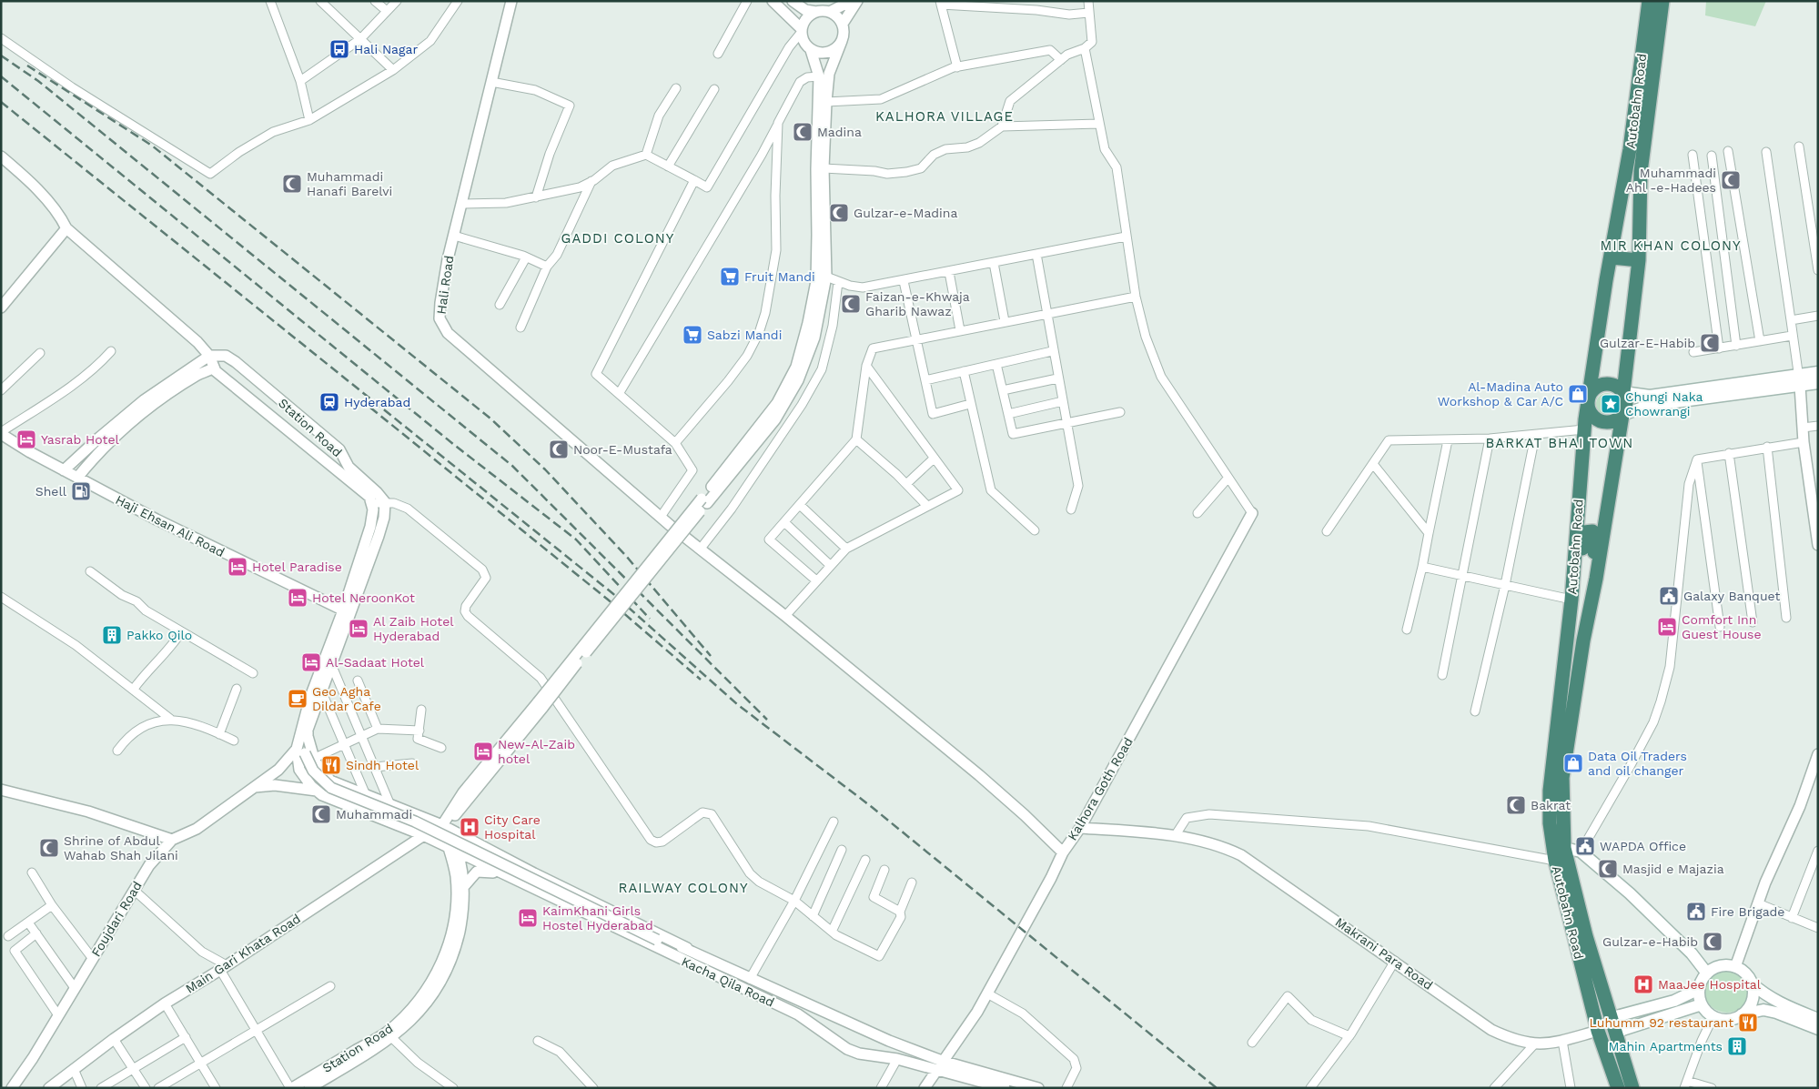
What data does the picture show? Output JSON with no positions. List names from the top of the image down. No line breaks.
{"streets":{"highway":["Autobahn Road"],"street":["Hali Road","Station Road","Haji Ehsan Ali Road","Kalhora Goth Road","Foujdari Road","Main Gari Khata Road","Makrani Para Road","Kacha Qila Road"]},"crossings":[["Autobahn Road","Makrani Para Road"],["Hali Road","Kalhora Goth Road"],["Station Road","Main Gari Khata Road"],["Station Road","Kacha Qila Road"],["Kalhora Goth Road","Makrani Para Road"],["Kalhora Goth Road","Kacha Qila Road"],["Main Gari Khata Road","Kacha Qila Road"]],"districts":["KALHORA VILLAGE","GADDI COLONY","MIR KHAN COLONY","BARKAT BHAI TOWN","RAILWAY COLONY"],"places":{"bus stop":["Hali Nagar"],"mosque":["Madina","Muhammadi Ahl -e-Hadees","Muhammadi Hanafi Barelvi","Gulzar-e-Madina","Faizan-e-Khwaja Gharib Nawaz","Gulzar-E-Habib","Noor-E-Mustafa","Bakrat","Muhammadi","Shrine of Abdul Wahab Shah Jilani","Masjid e Majazia","Gulzar-e-Habib"],"supermarket":["Fruit Mandi","Sabzi Mandi"],"shop":["Al-Madina Auto Workshop & Car A/C","Data Oil Traders and oil changer"],"station":["Hyderabad"],"place":["Chungi Naka Chowrangi"],"hotel":["Yasrab Hotel","Hotel Paradise","Hotel NeroonKot","Comfort Inn Guest House","Al Zaib Hotel Hyderabad","Al-Sadaat Hotel","New-Al-Zaib hotel","KaimKhani Girls Hostel Hyderabad"],"fuel station":["Shell"],"public building":["Galaxy Banquet","WAPDA Office","Fire Brigade"],"building":["Pakko Qilo","Mahin Apartments"],"cafe":["Geo Agha Dildar Cafe"],"restaurant":["Sindh Hotel","Luhumm 92 restaurant"],"hospital":["City Care Hospital","MaaJee Hospital"]}}
